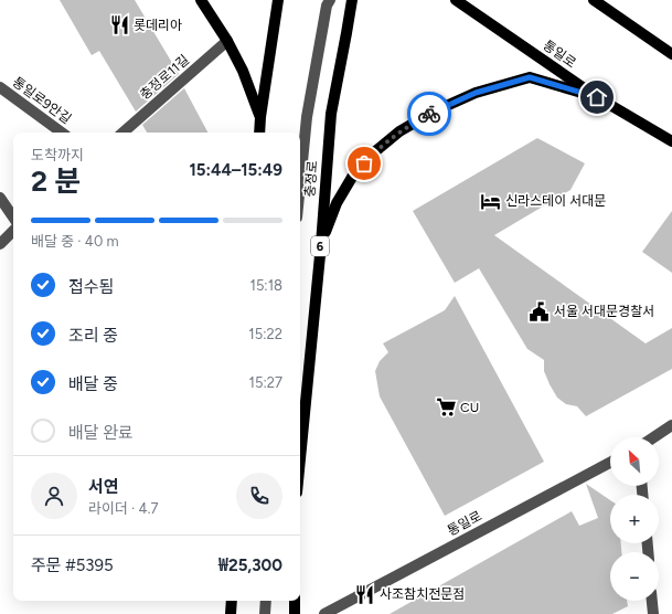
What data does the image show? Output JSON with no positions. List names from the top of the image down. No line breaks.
{"streets":{"main road":["통일로","충정로","6"],"street":["충정로11길","통일로9안길"]},"places":{"restaurant":["롯데리아","사조참치전문점"],"hotel":["신라스테이 서대문"],"public building":["서울 서대문경찰서"],"supermarket":["CU"]},"north":"top left","page":{"heading":["2 분","도착까지","15:44–15:49"],"panel":["서연","라이더 · 4.7","주문 #5395","₩25,300"],"bar":"배달 중 · 40 m","list":[["접수됨","15:18"],["조리 중","15:22"],["배달 중","15:27"],"배달 완료"],"map_buttons":["+","−"]}}
